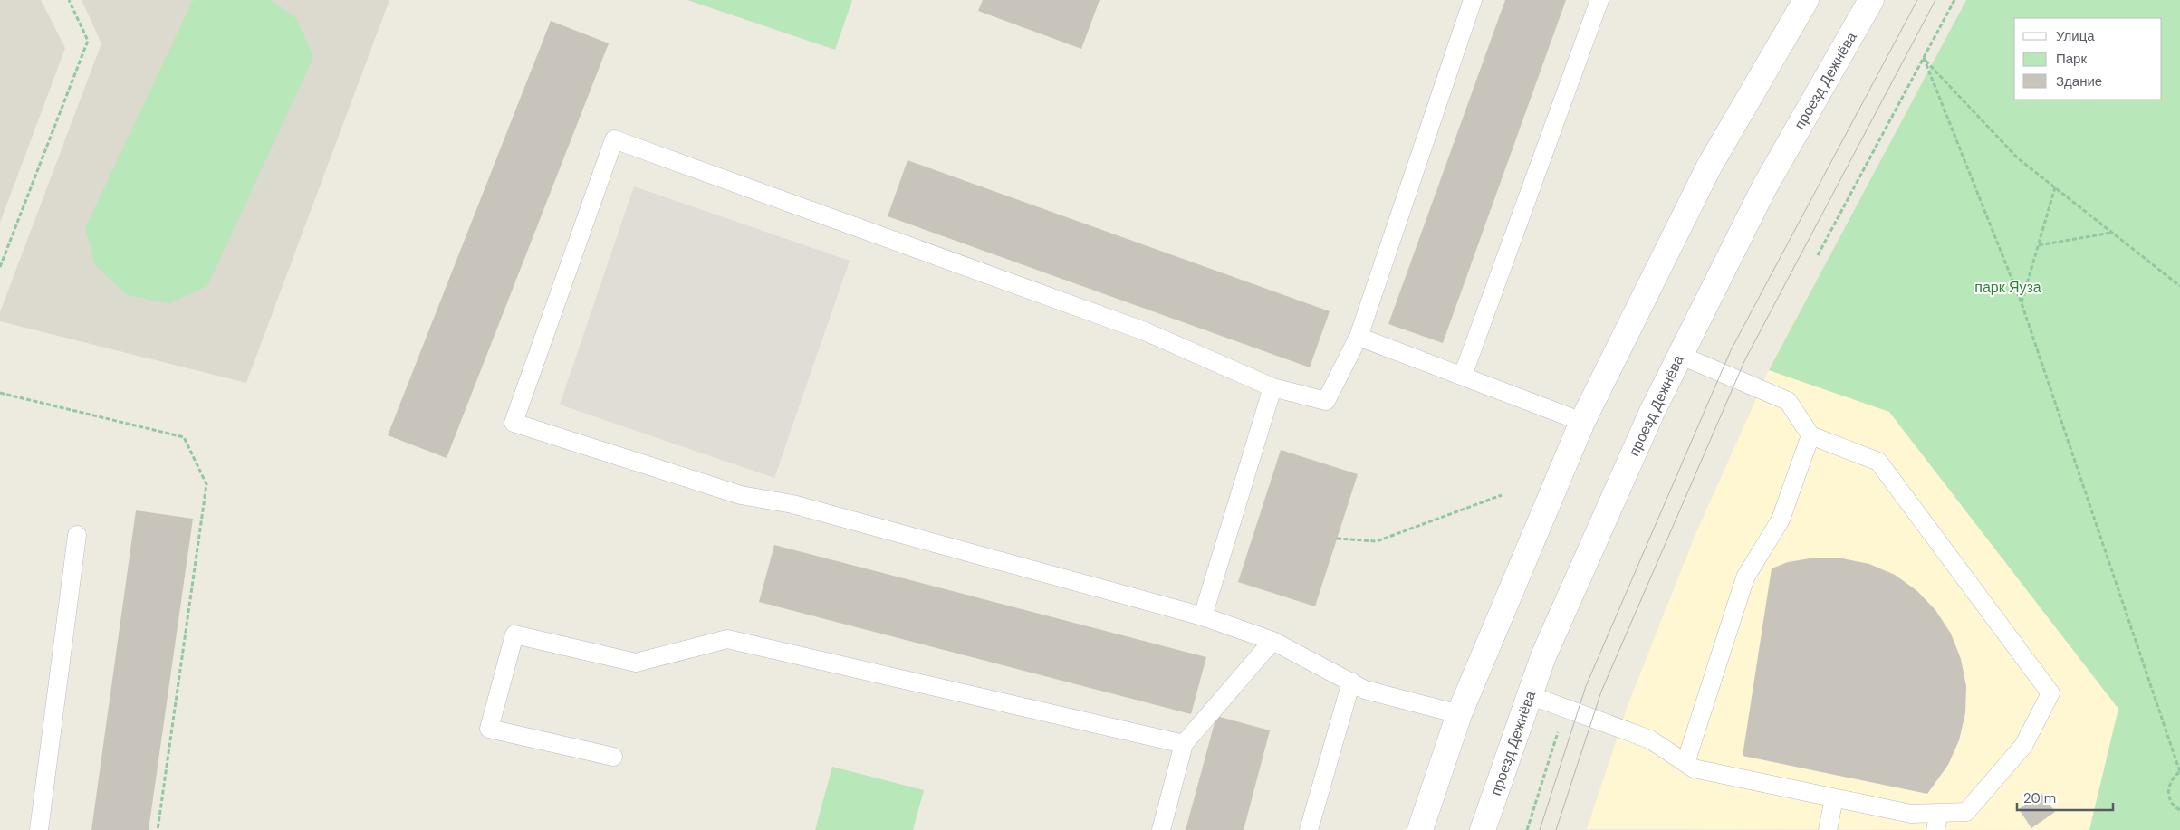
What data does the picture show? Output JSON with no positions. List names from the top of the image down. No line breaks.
{"streets":{"main road":["проезд Дежнёва"]},"parks":["парк Яуза"],"legend":["Улица","Парк","Здание"],"scale_bar":"20 m"}
